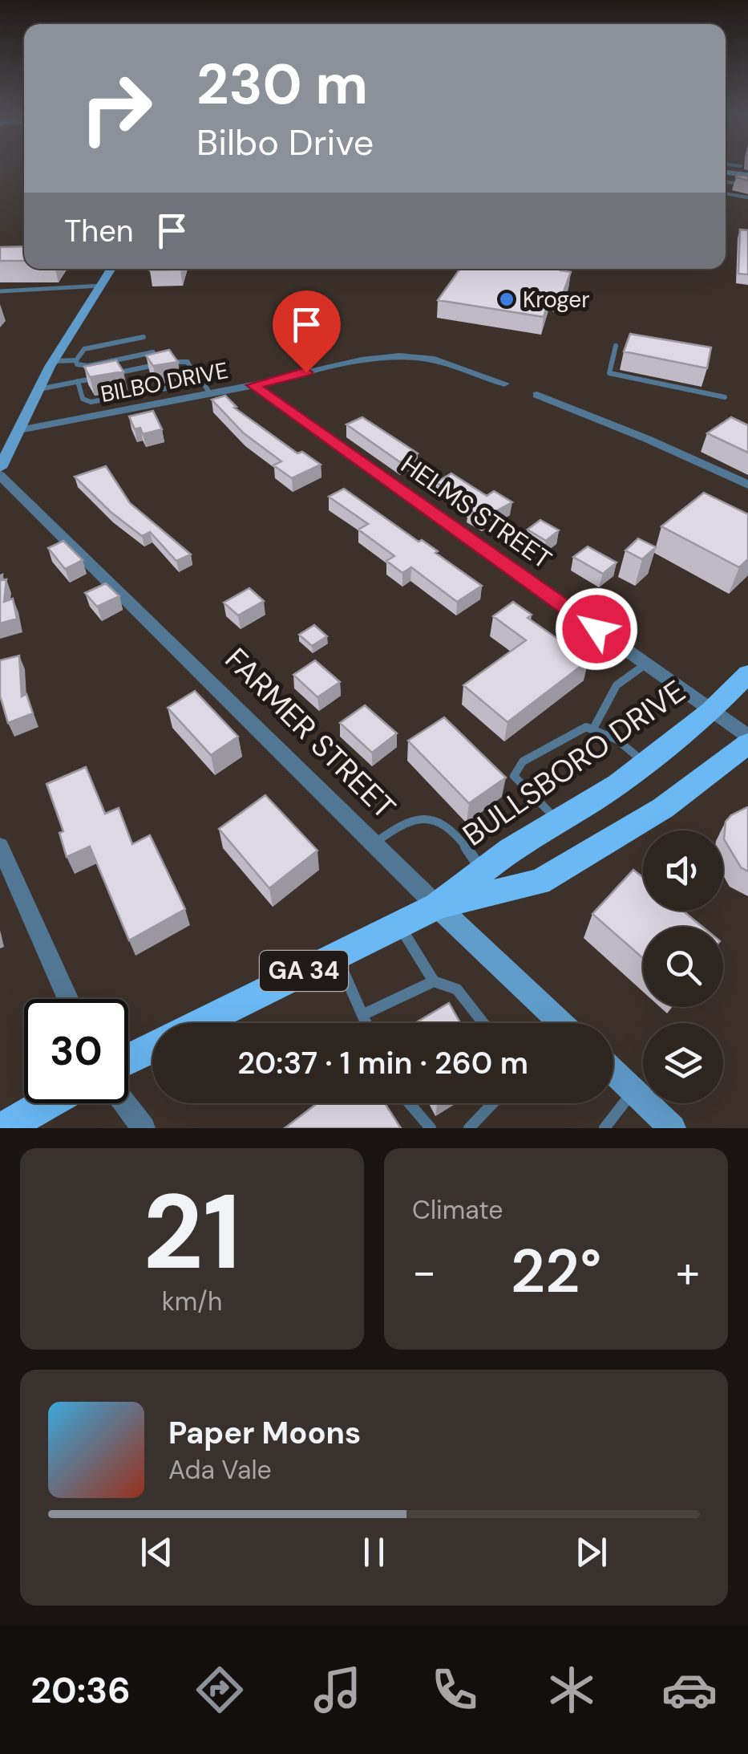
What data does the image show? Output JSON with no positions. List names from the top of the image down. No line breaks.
{"streets":{"main road":["BULLSBORO DRIVE","GA 34"],"street":["BILBO DRIVE","HELMS STREET","FARMER STREET"]},"crossings":[["BILBO DRIVE","HELMS STREET"],["HELMS STREET","BULLSBORO DRIVE"],["FARMER STREET","BULLSBORO DRIVE"]],"places":["Kroger"],"page":{"turn":["230 m","Bilbo Drive"],"then":"Then","limit":"30","trip":"20:37 · 1 min · 260 m","tile":[["21","km/h"],"Climate"],"heat":["−","22°","+"],"song":["Paper Moons","Ada Vale"],"tabs":"20:36"}}
